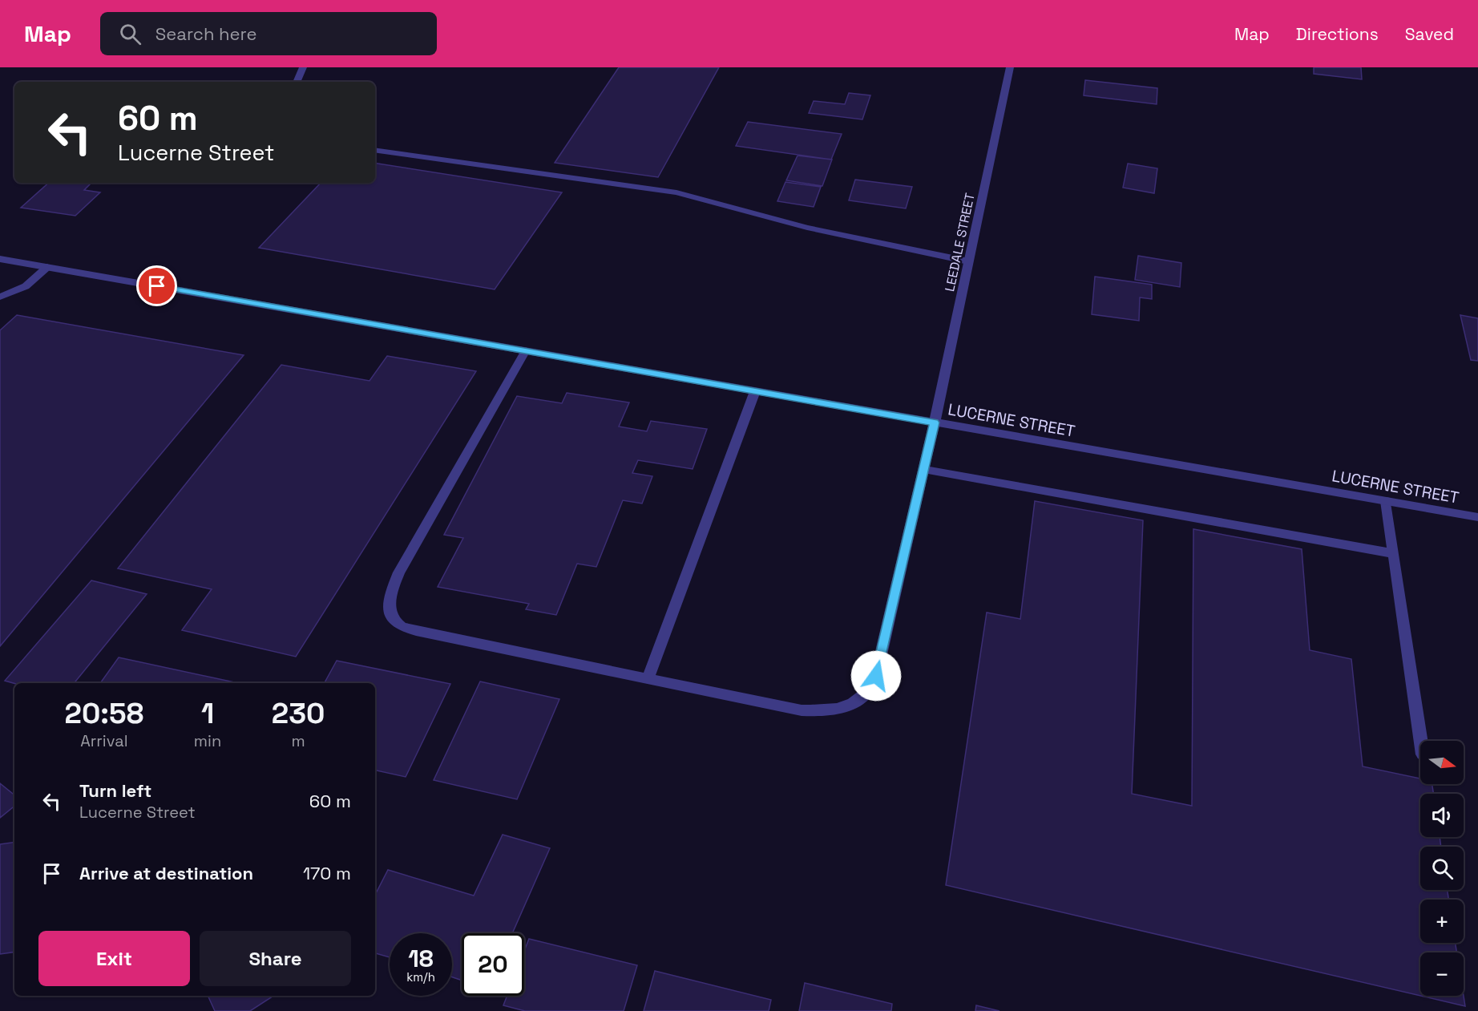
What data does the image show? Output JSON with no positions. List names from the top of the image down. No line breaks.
{"streets":{"street":["LEEDALE STREET","LUCERNE STREET"]},"crossings":[["LEEDALE STREET","LUCERNE STREET"]],"north":"right","page":{"header":"Map","search":"Search here","nav":["Map","Directions","Saved"],"turn":["60 m","Lucerne Street"],"eta":["20:58","Arrival","1","min","230","m"],"map_buttons":["+","−"],"list":[{"name":"Turn left","note":"Lucerne Street","value":"60 m"},{"name":"Arrive at destination","value":"170 m"}],"buttons":["Exit","Share"],"speed":"18 km/h","limit":"20"}}
